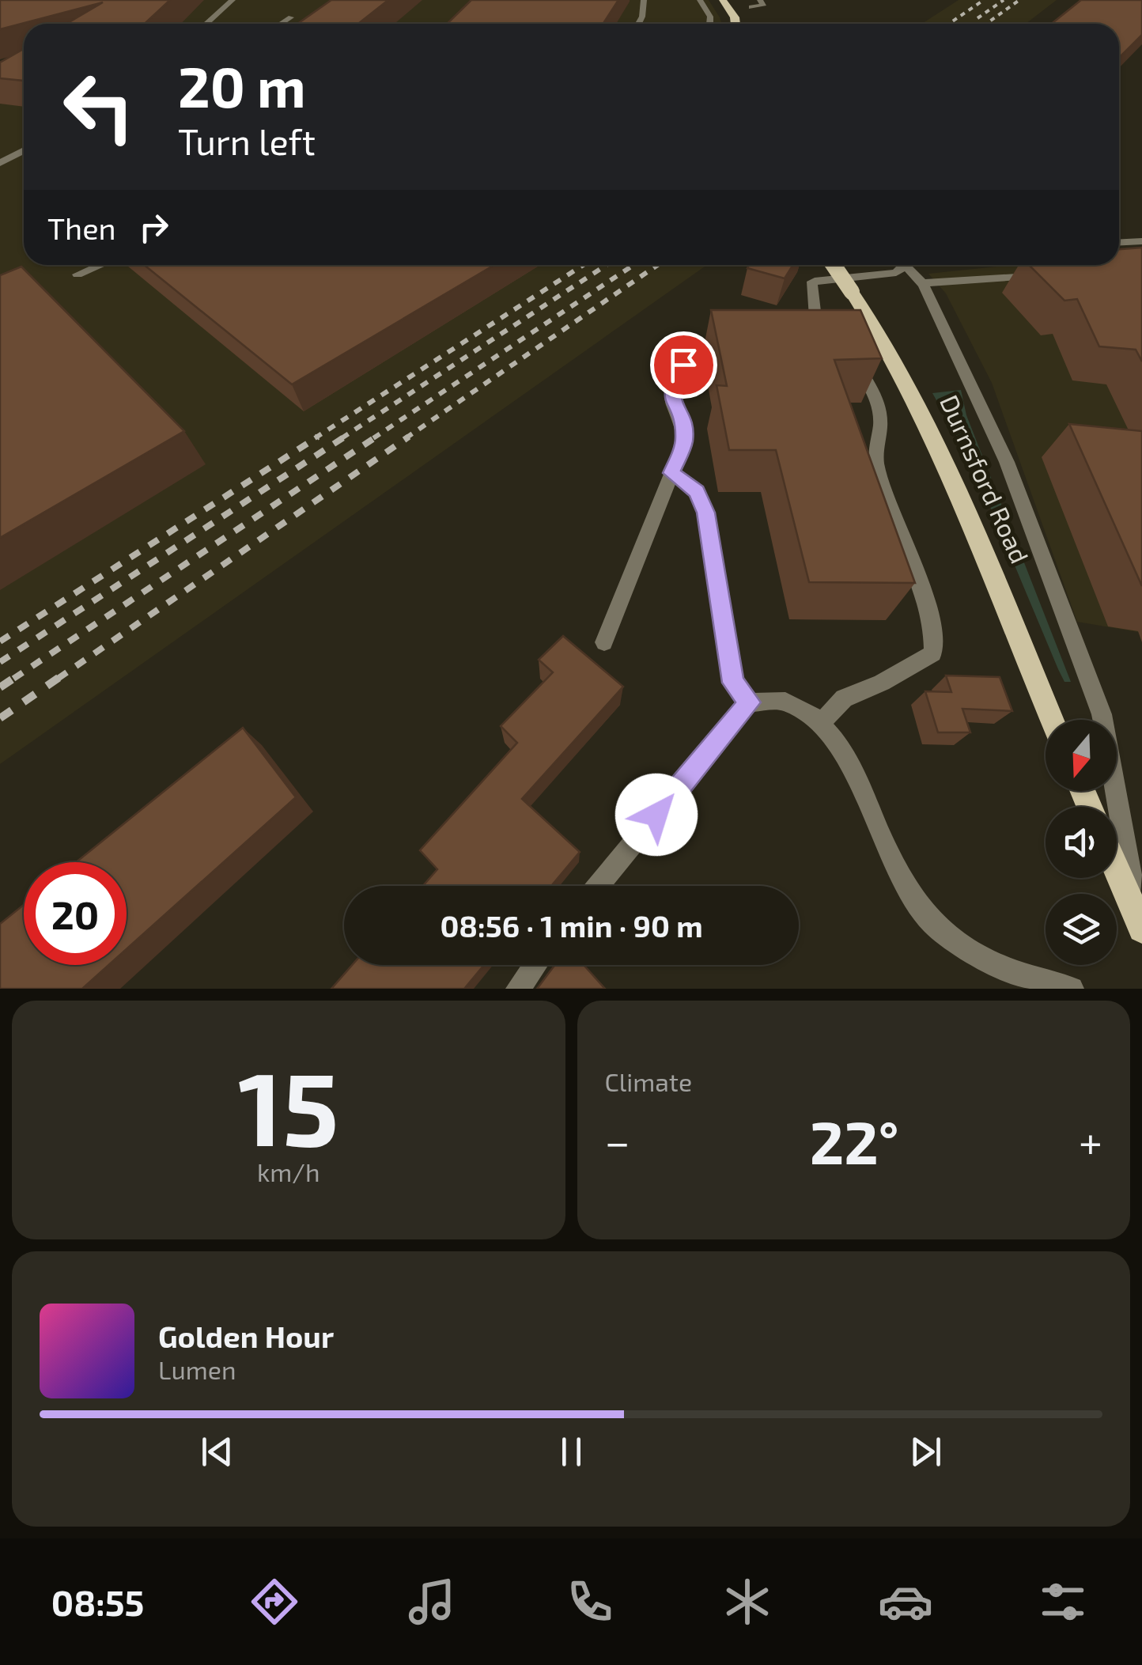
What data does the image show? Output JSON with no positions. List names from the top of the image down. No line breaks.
{"streets":{"main road":["Durnsford Road"]},"north":"bottom","page":{"turn":["20 m","Turn left"],"then":"Then","limit":"20","trip":"08:56 · 1 min · 90 m","tile":[["15","km/h"],"Climate"],"heat":["−","22°","+"],"song":["Golden Hour","Lumen"],"tabs":"08:55"}}
